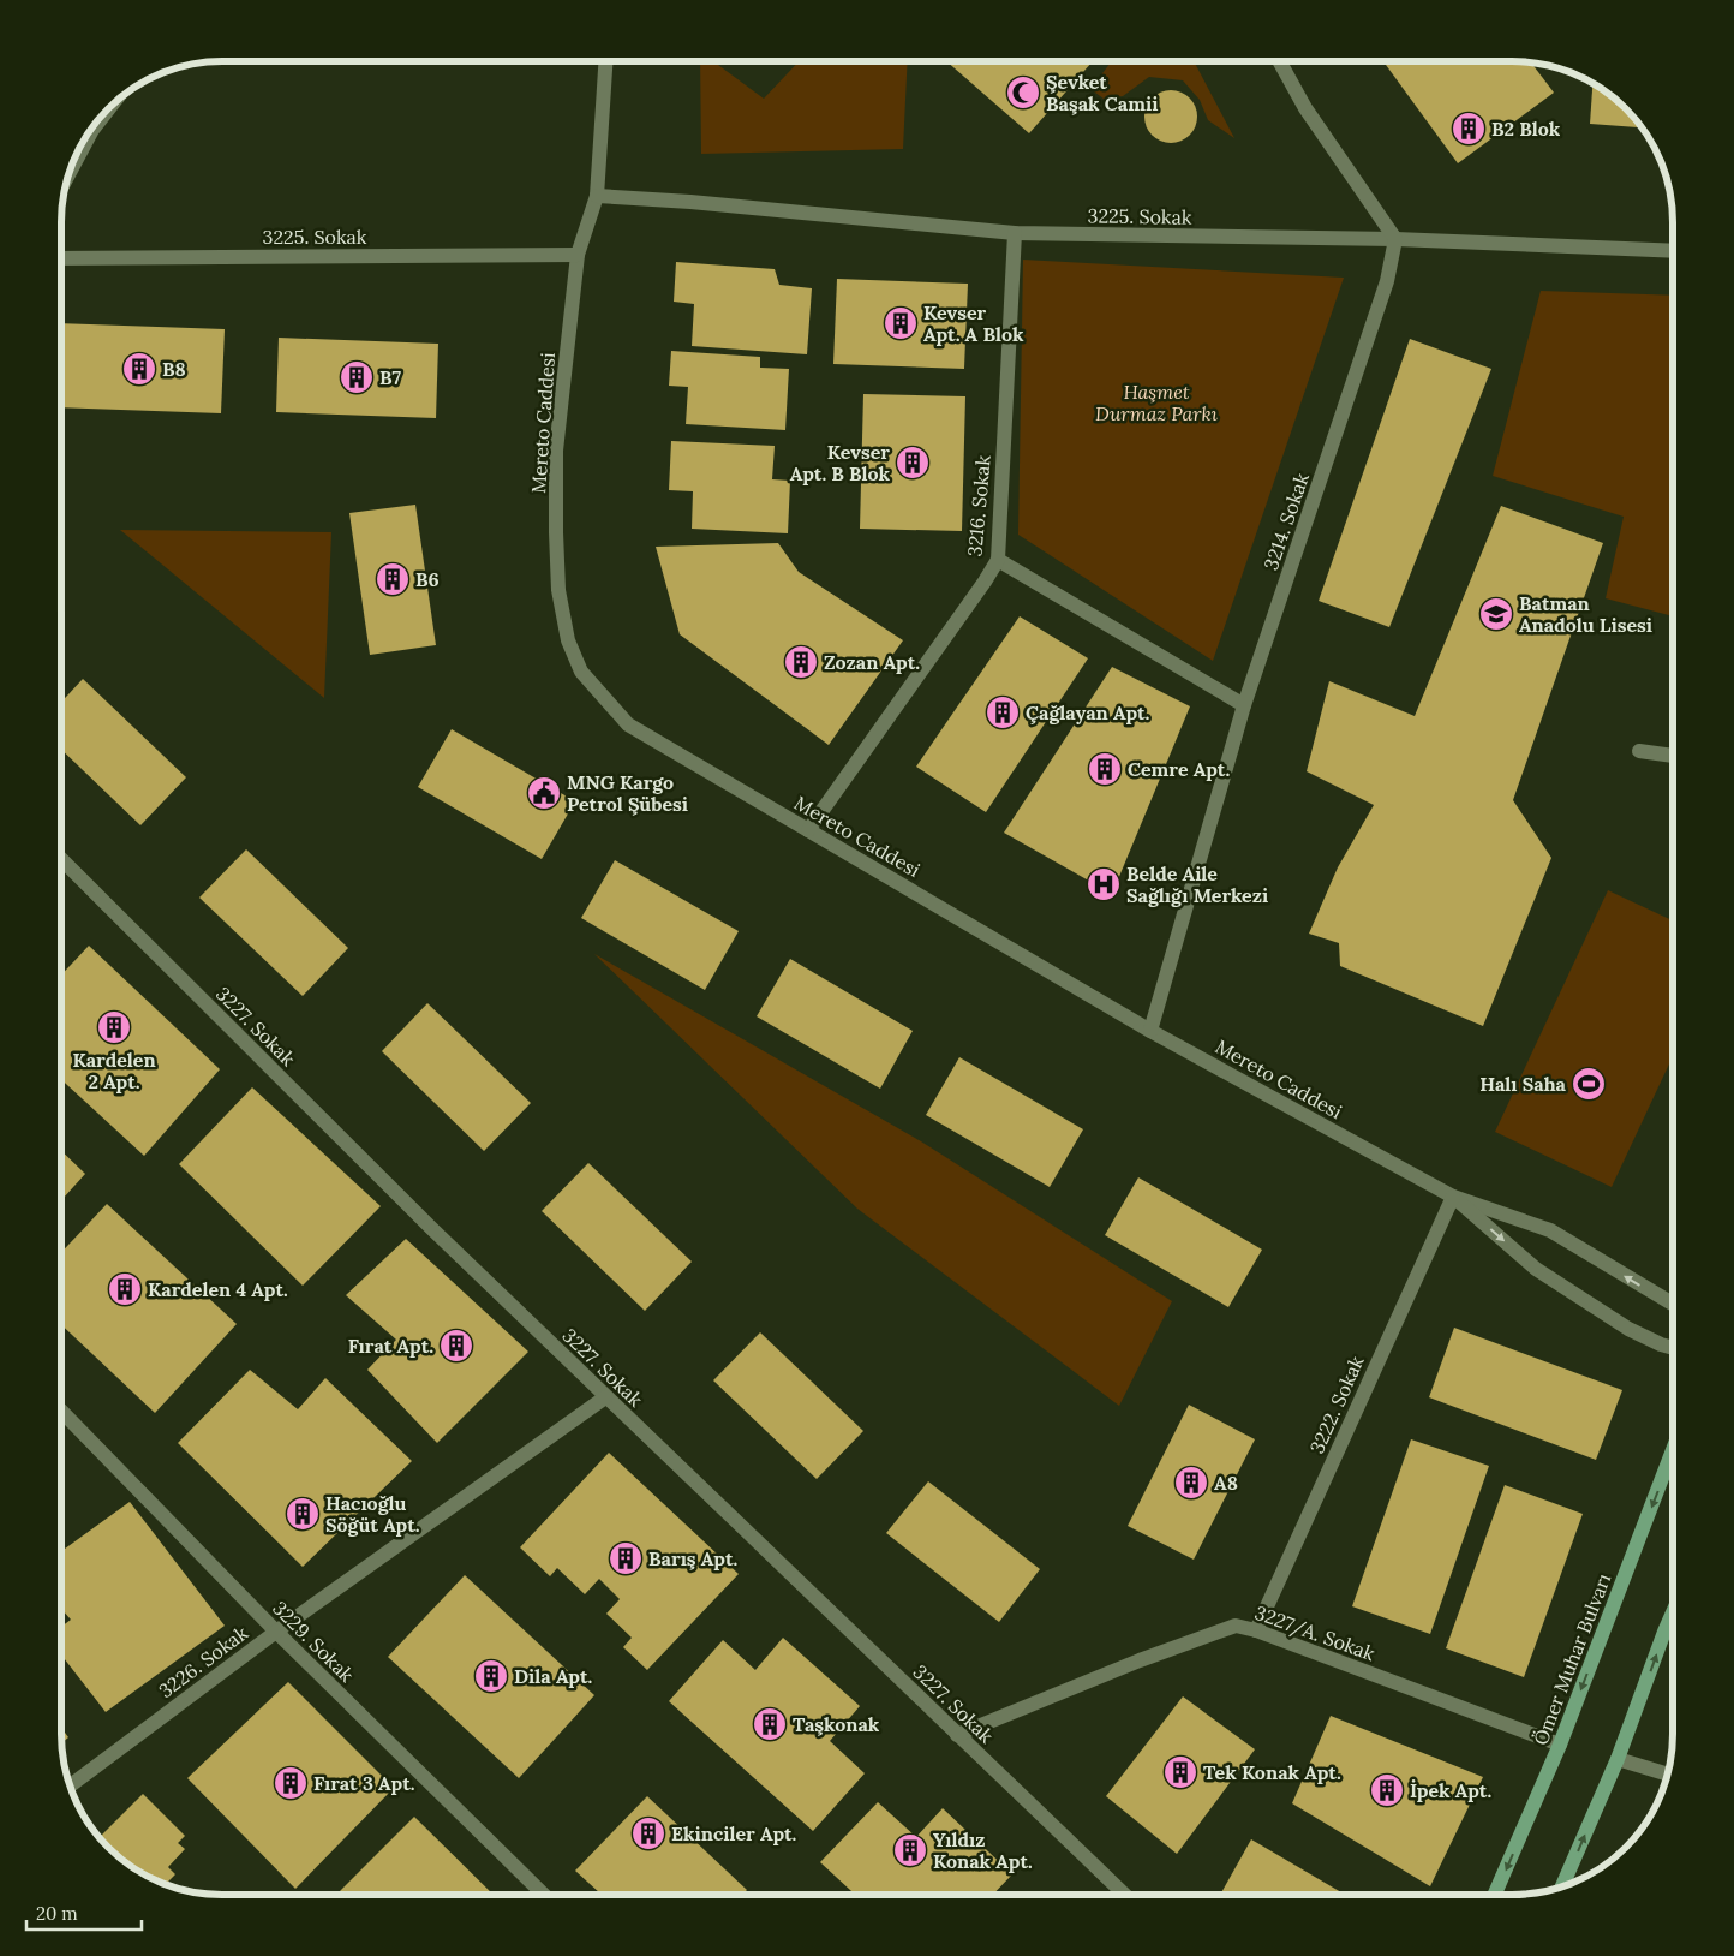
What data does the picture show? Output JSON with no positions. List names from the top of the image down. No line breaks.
{"streets":{"main road":["Ömer Muhar Bulvarı"],"street":["3225. Sokak","Mereto Caddesi","3216. Sokak","3214. Sokak","3227. Sokak","3222. Sokak","3227/A. Sokak","3229. Sokak","3226. Sokak"]},"crossings":[["3225. Sokak","Mereto Caddesi"],["3225. Sokak","3216. Sokak"],["3225. Sokak","3214. Sokak"],["Mereto Caddesi","3216. Sokak"],["Mereto Caddesi","3214. Sokak"],["Mereto Caddesi","3222. Sokak"],["3227. Sokak","3227/A. Sokak"],["3227. Sokak","3226. Sokak"],["3222. Sokak","3227/A. Sokak"],["3227/A. Sokak","Ömer Muhar Bulvarı"],["3229. Sokak","3226. Sokak"]],"parks":["Haşmet Durmaz Parkı"],"places":{"mosque":["Şevket Başak Camii"],"building":["B2 Blok","Kevser Apt. A Blok","B8","B7","Kevser Apt. B Blok","B6","Zozan Apt.","Çağlayan Apt.","Cemre Apt.","Kardelen 2 Apt.","Kardelen 4 Apt.","Fırat Apt.","A8","Hacıoğlu Söğüt Apt.","Barış Apt.","Dila Apt.","Taşkonak","Tek Konak Apt.","Fırat 3 Apt.","İpek Apt.","Ekinciler Apt.","Yıldız Konak Apt."],"school or university":["Batman Anadolu Lisesi"],"public building":["MNG Kargo Petrol Şübesi"],"hospital":["Belde Aile Sağlığı Merkezi"],"sports":["Halı Saha"]},"scale_bar":"20 m"}
